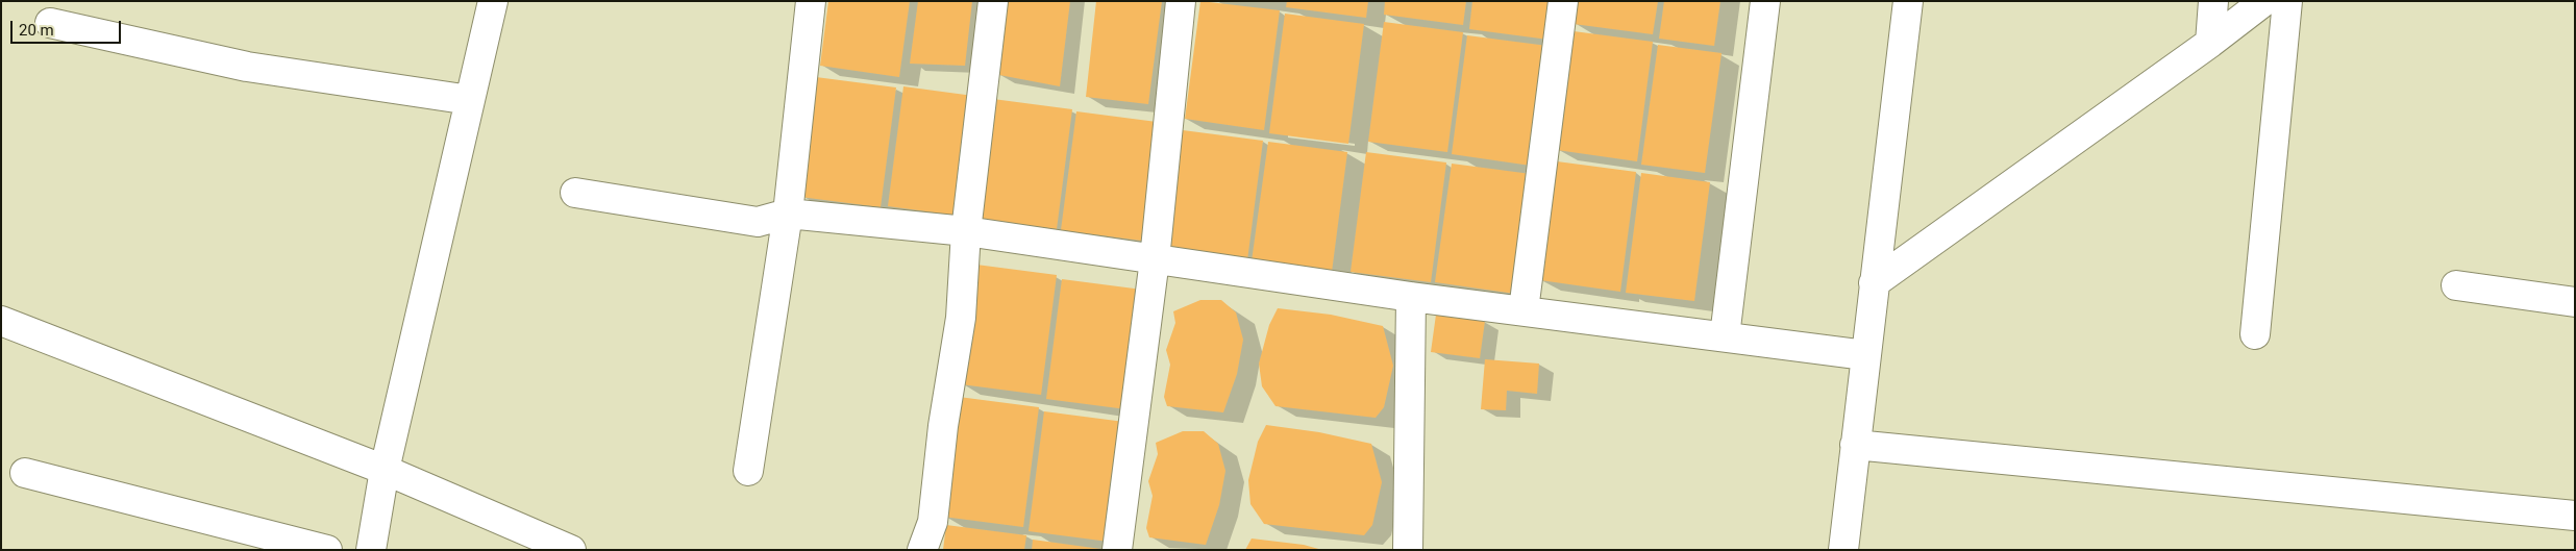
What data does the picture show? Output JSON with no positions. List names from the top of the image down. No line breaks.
{"scale_bar":"20 m"}
